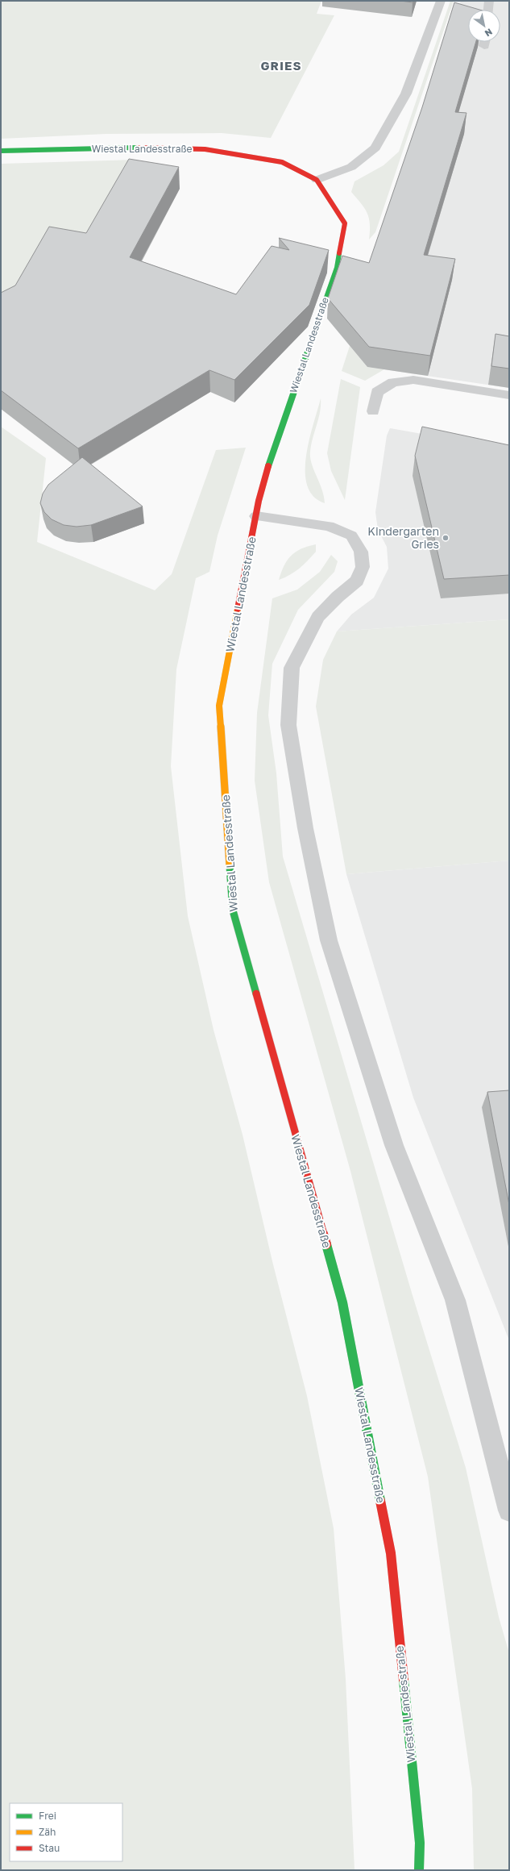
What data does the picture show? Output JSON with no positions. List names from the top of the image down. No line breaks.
{"streets":{"main road":["Wiestal Landesstraße"]},"districts":["GRIES"],"places":["Kindergarten Gries"],"legend":["Frei","Zäh","Stau"],"north":"bottom right"}
